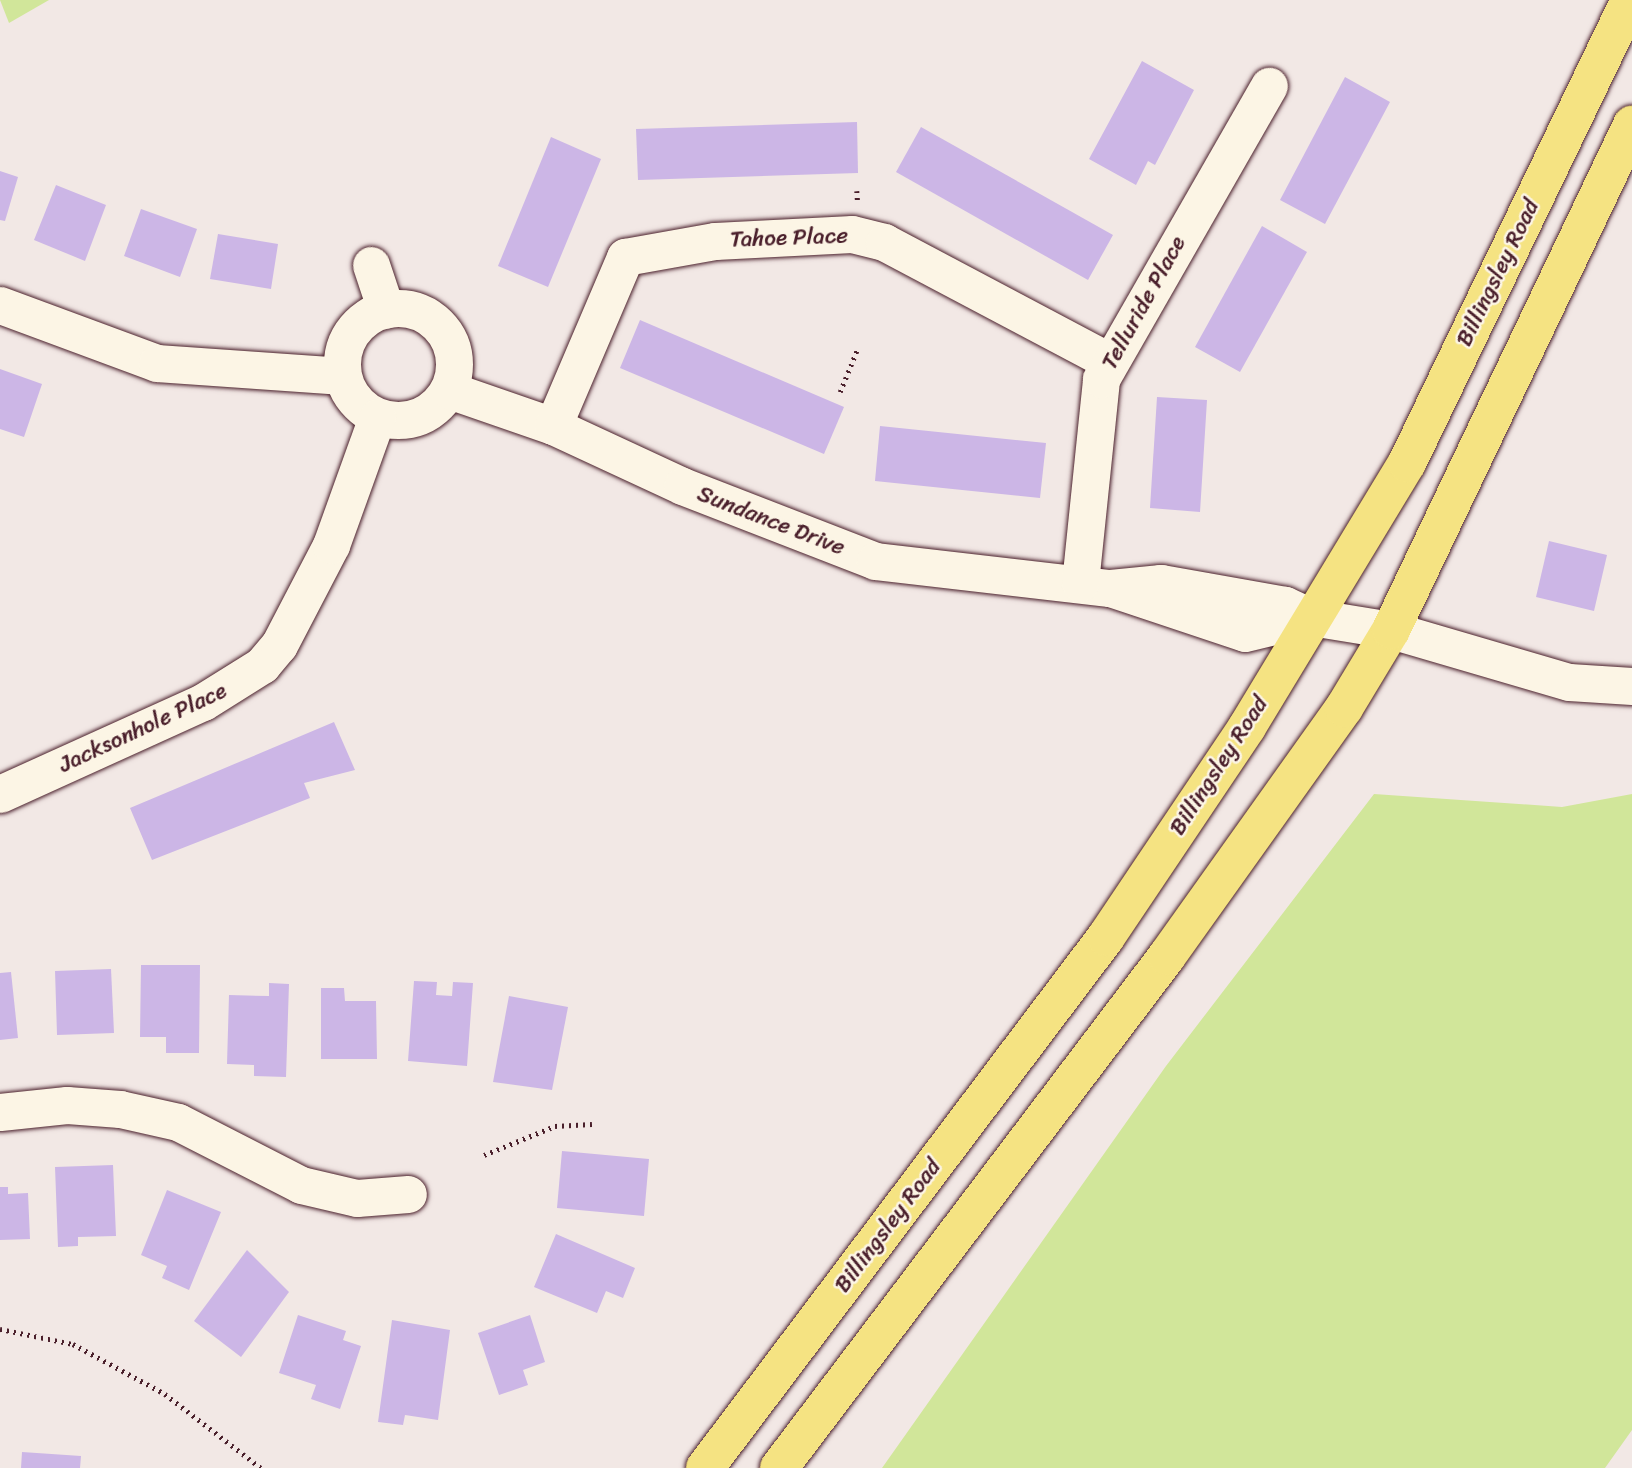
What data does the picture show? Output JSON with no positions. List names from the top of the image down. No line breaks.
{"streets":{"main road":["Billingsley Road"],"street":["Tahoe Place","Telluride Place","Sundance Drive","Jacksonhole Place"]},"crossings":[["Tahoe Place","Telluride Place"],["Tahoe Place","Sundance Drive"],["Billingsley Road","Sundance Drive"],["Telluride Place","Sundance Drive"],["Sundance Drive","Jacksonhole Place"]]}
